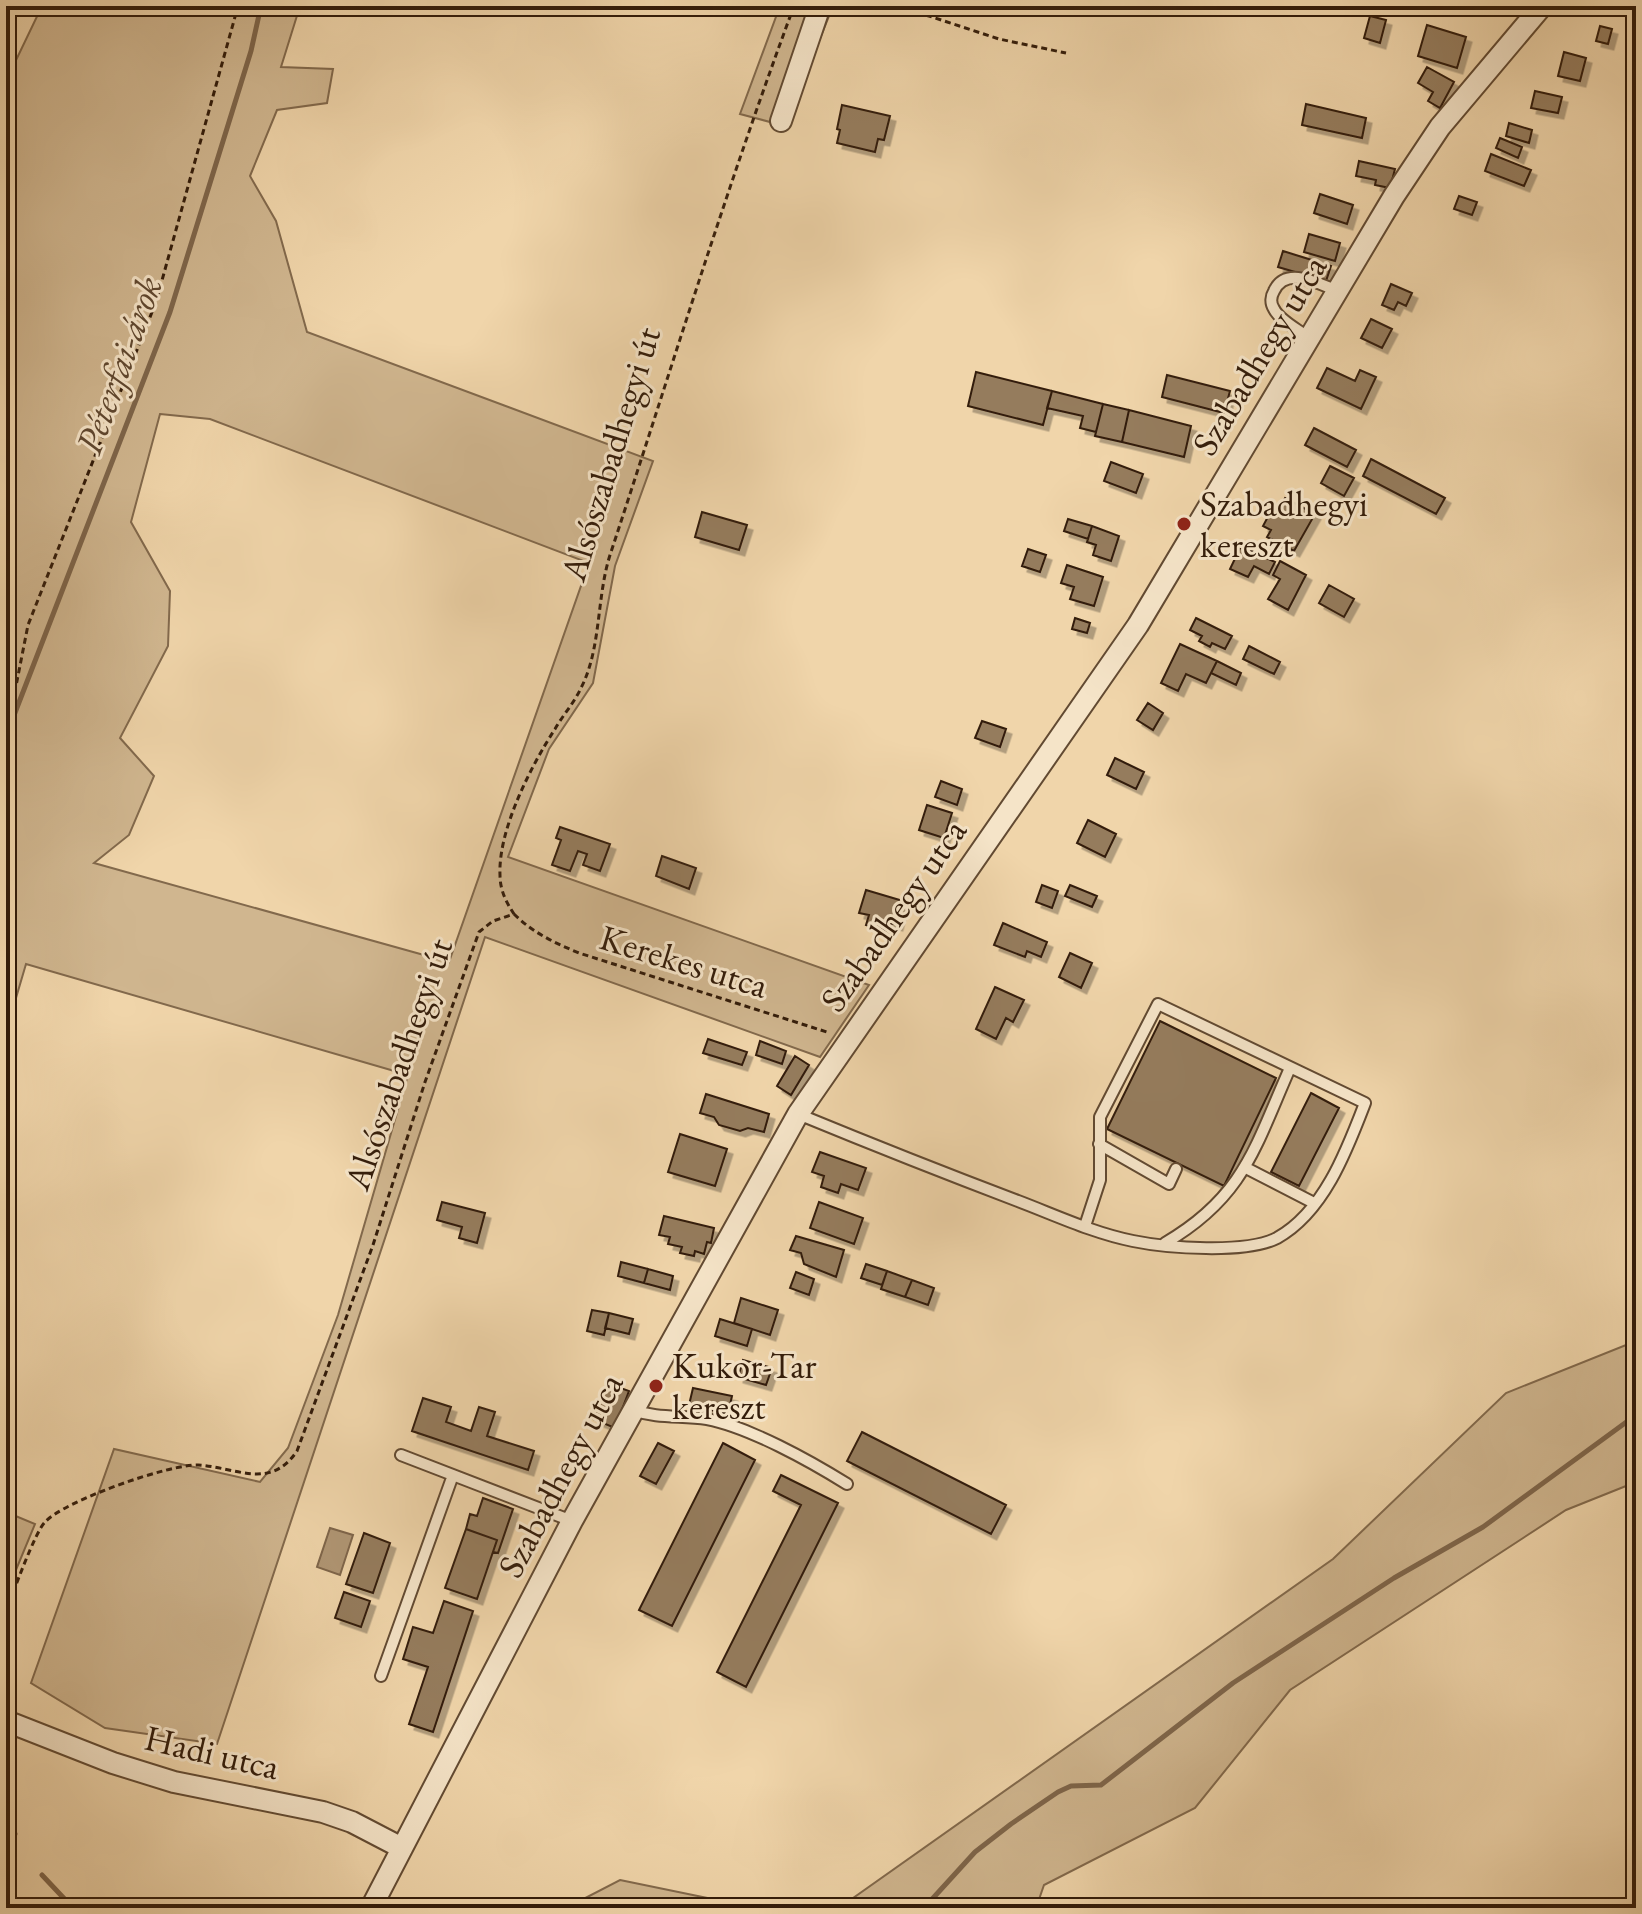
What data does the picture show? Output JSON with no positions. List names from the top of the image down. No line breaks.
{"streets":{"street":["Szabadhegy utca","Hadi utca"],"path":["Alsószabadhegyi út","Kerekes utca"]},"crossings":[["Szabadhegy utca","Kerekes utca"],["Szabadhegy utca","Hadi utca"],["Alsószabadhegyi út","Kerekes utca"]],"water":["Péterfai-árok"],"places":["Szabadhegyi kereszt","Kukor-Tar kereszt"]}
